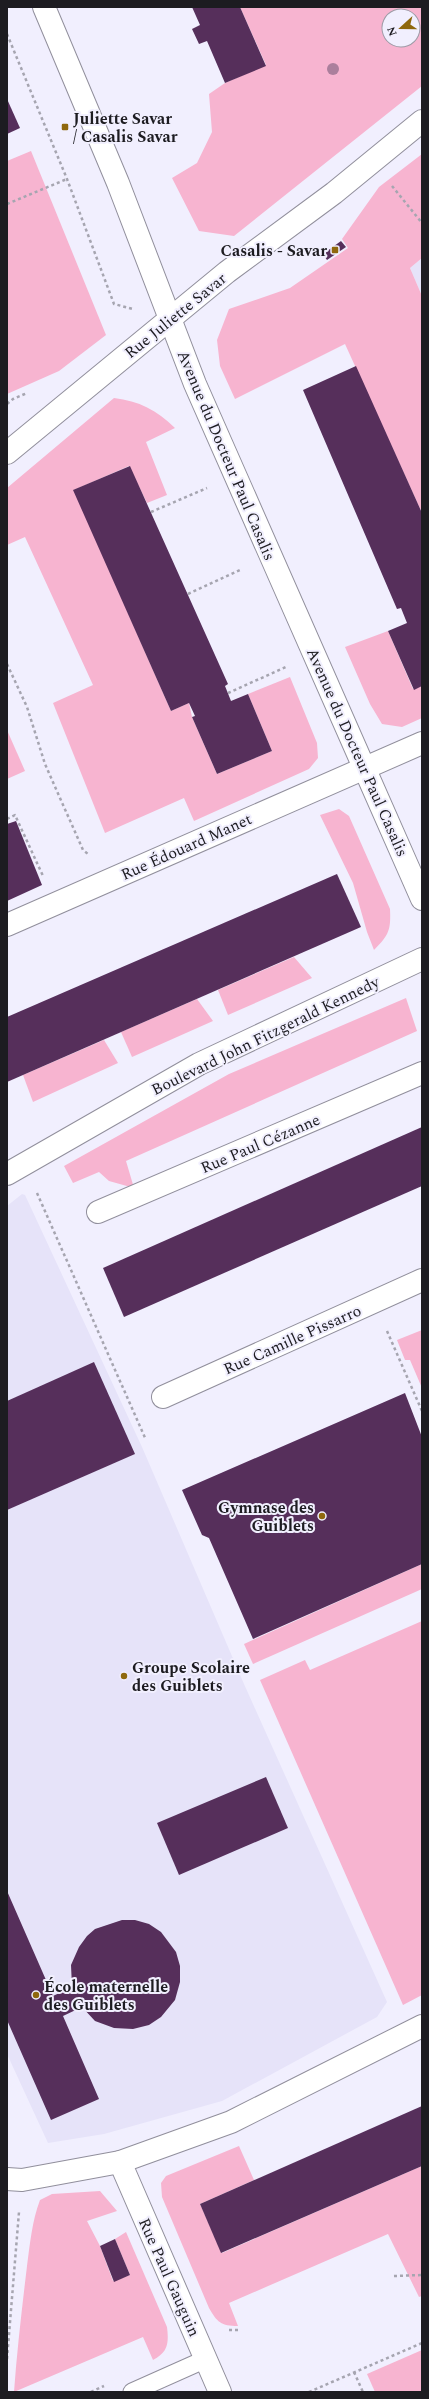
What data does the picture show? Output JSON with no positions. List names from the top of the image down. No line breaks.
{"streets":{"street":["Rue Juliette Savar","Avenue du Docteur Paul Casalis","Rue Édouard Manet","Boulevard John Fitzgerald Kennedy","Rue Paul Cézanne","Rue Camille Pissarro","Rue Paul Gauguin"]},"crossings":[["Rue Juliette Savar","Avenue du Docteur Paul Casalis"],["Avenue du Docteur Paul Casalis","Rue Édouard Manet"]],"places":{"transit":["Juliette Savar / Casalis Savar","Casalis - Savar"],"other":["Gymnase des Guiblets","Groupe Scolaire des Guiblets","École maternelle des Guiblets"]},"north":"left"}
